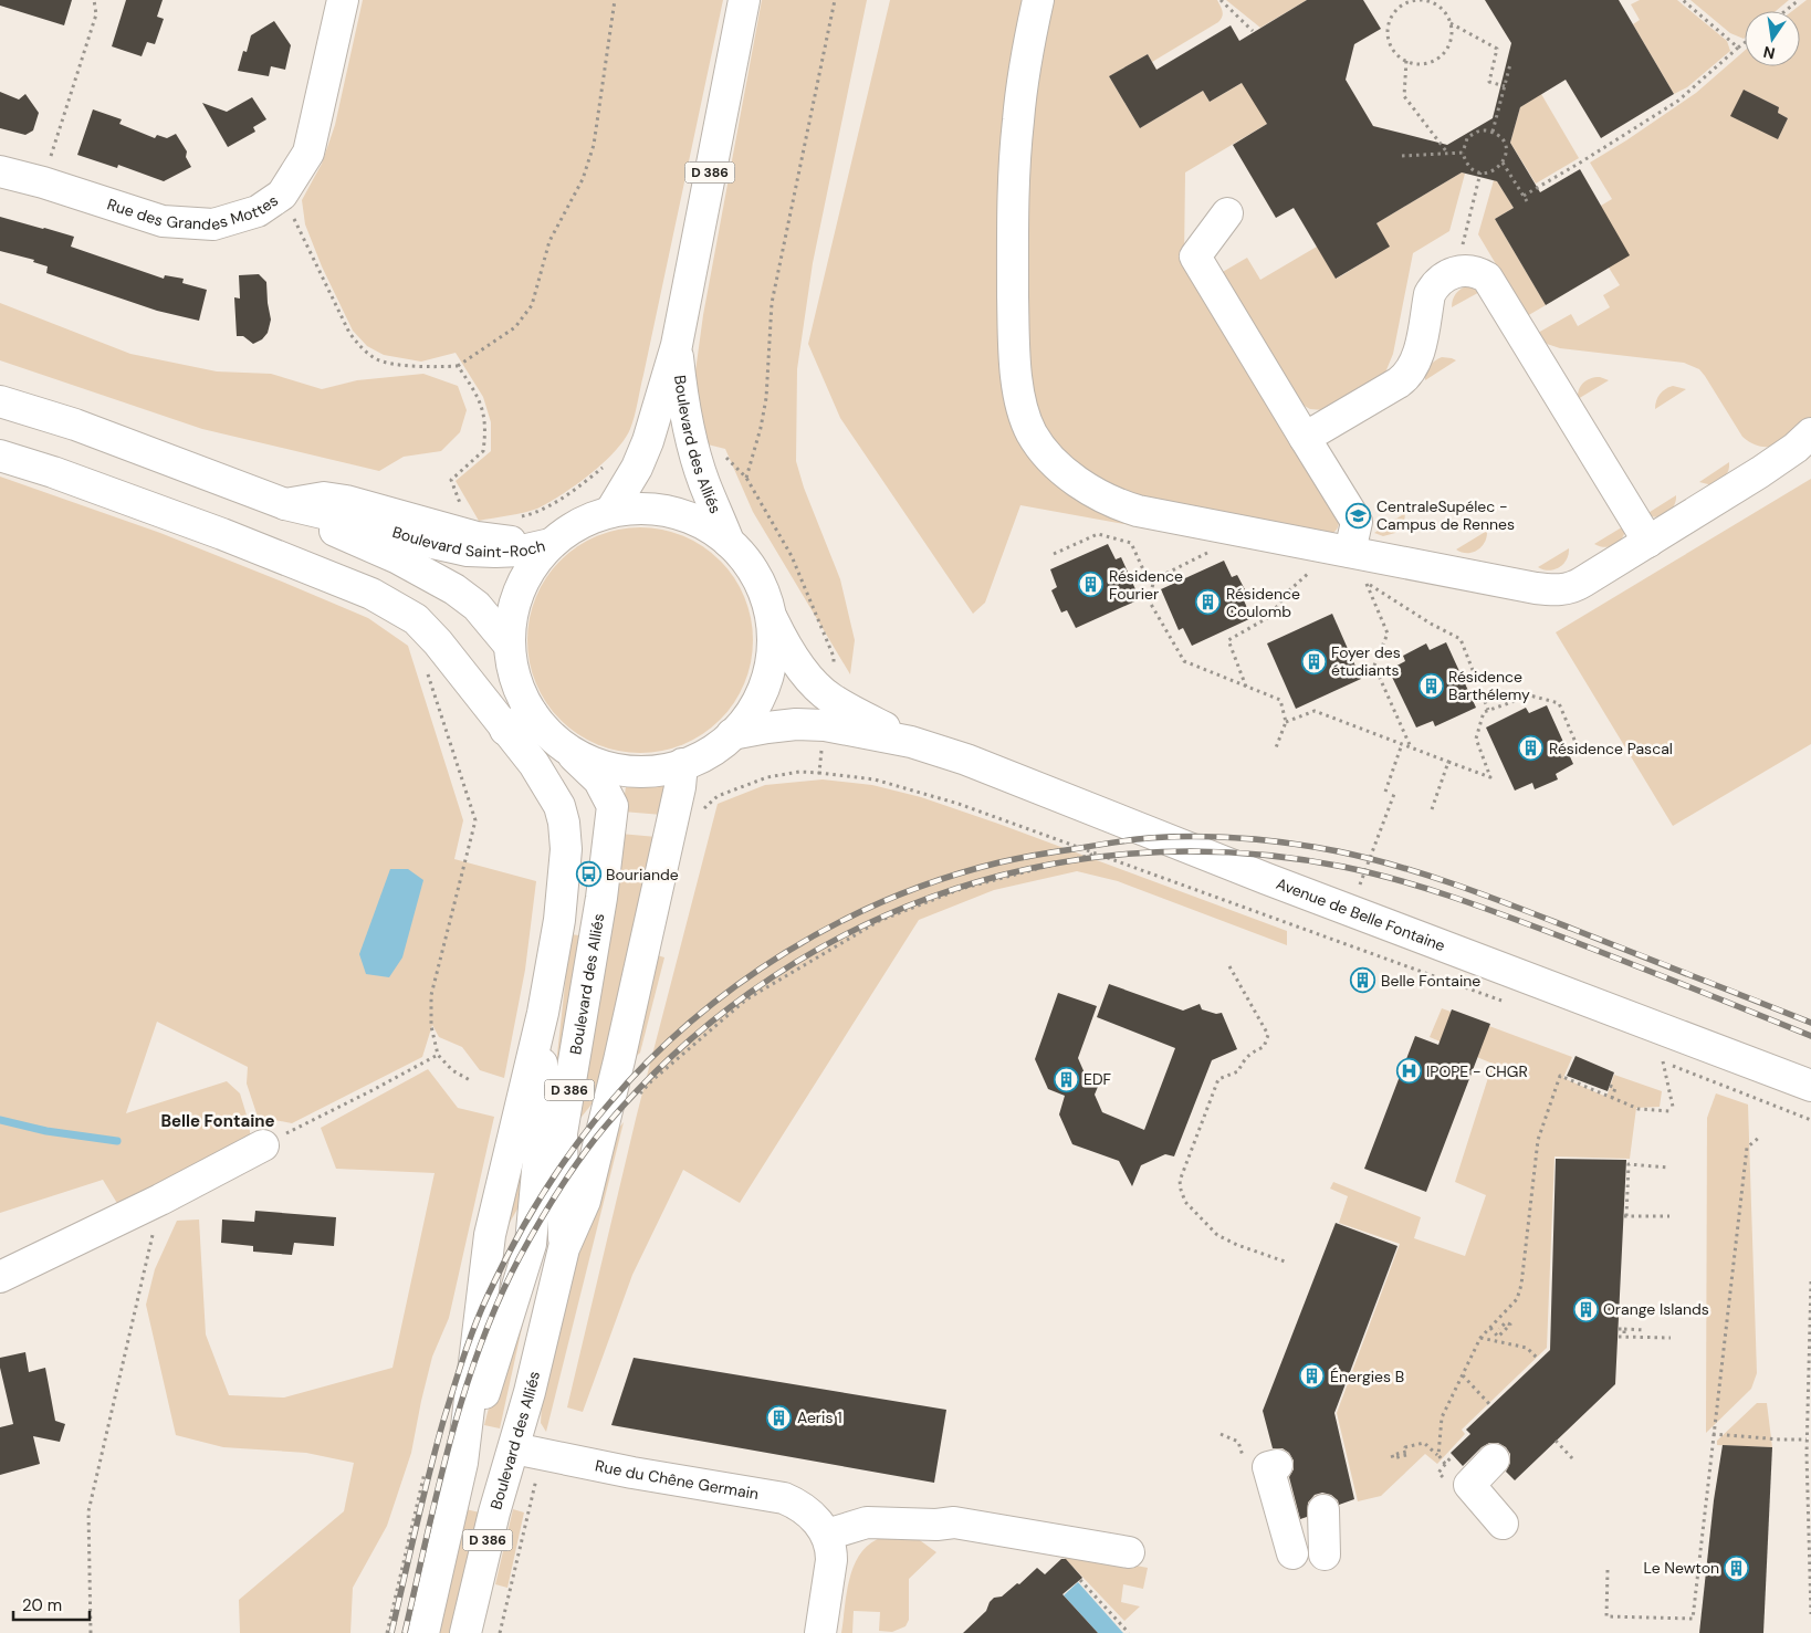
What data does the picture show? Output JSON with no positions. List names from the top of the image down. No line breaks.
{"streets":{"main road":["D 386","Rue des Grandes Mottes","Boulevard des Alliés","Boulevard Saint-Roch","Avenue de Belle Fontaine","Rue du Chêne Germain"]},"crossings":[["Boulevard des Alliés","Rue du Chêne Germain"]],"districts":["Belle Fontaine"],"places":{"school or university":["CentraleSupélec - Campus de Rennes"],"building":["Résidence Fourier","Résidence Coulomb","Foyer des étudiants","Résidence Barthélemy","Résidence Pascal","Belle Fontaine","EDF","Orange Islands","Énergies B","Aeris 1","Le Newton"],"bus stop":["Bouriande"],"hospital":["IPOPE - CHGR"]},"scale_bar":"20 m","north":"bottom"}
